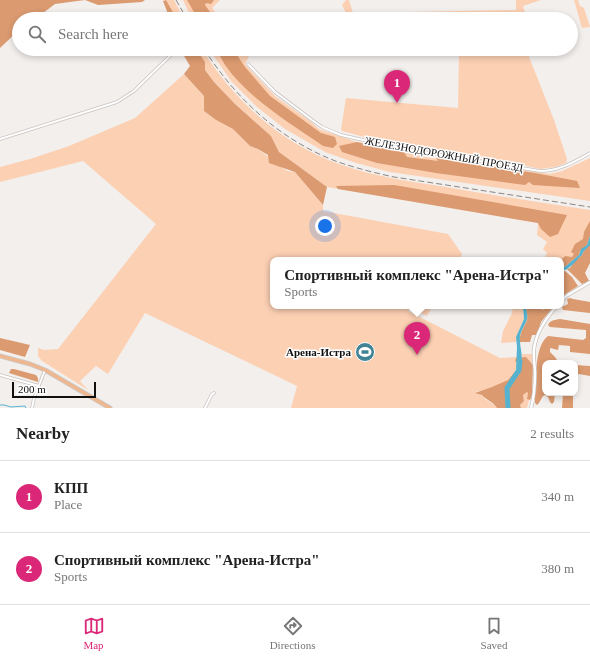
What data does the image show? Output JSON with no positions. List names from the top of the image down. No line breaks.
{"streets":{"street":["ЖЕЛЕЗНОДОРОЖНЫЙ ПРОЕЗД"]},"places":{"sports":["Арена-Истра"]},"scale_bar":"200 m","page":{"search":"Search here","pins":["1","2"],"popup":["Спортивный комплекс \"Арена-Истра\"","Sports"],"scale":"200 m","heading":["Nearby","2 results"],"list":[{"mark":"1","name":"КПП","note":"Place","value":"340 m"},{"mark":"2","name":"Спортивный комплекс \"Арена-Истра\"","note":"Sports","value":"380 m"}],"nav":["Map","Directions","Saved"]}}
